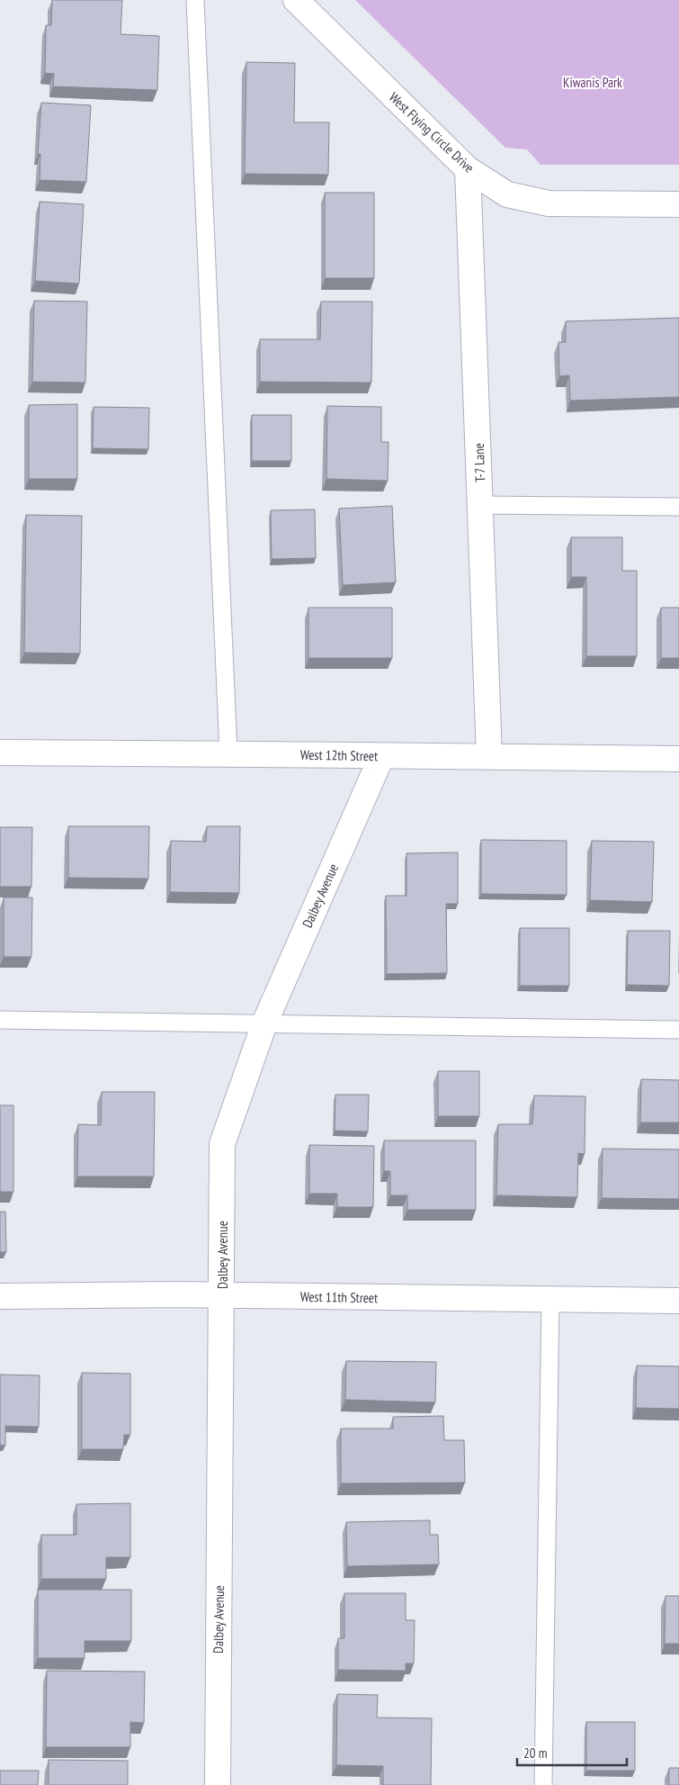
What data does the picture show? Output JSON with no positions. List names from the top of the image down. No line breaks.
{"streets":{"street":["West Flying Circle Drive","T-7 Lane","West 12th Street","Dalbey Avenue","West 11th Street"]},"crossings":[["West Flying Circle Drive","T-7 Lane"],["T-7 Lane","West 12th Street"],["West 12th Street","Dalbey Avenue"],["Dalbey Avenue","West 11th Street"]],"parks":["Kiwanis Park"],"scale_bar":"20 m"}
